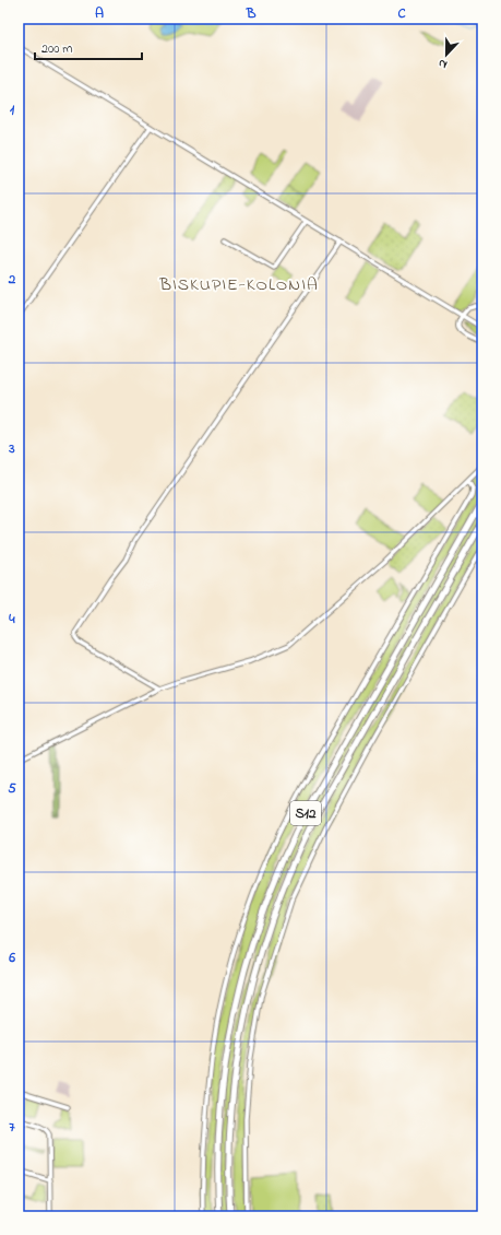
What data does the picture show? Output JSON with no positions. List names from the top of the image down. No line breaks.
{"streets":{"highway":["S12"]},"districts":["BISKUPIE-KOLONIA"],"scale_bar":"200 m","north":"bottom","grid":{"columns":["A","B","C"],"rows":["1","2","3","4","5","6","7"]}}
